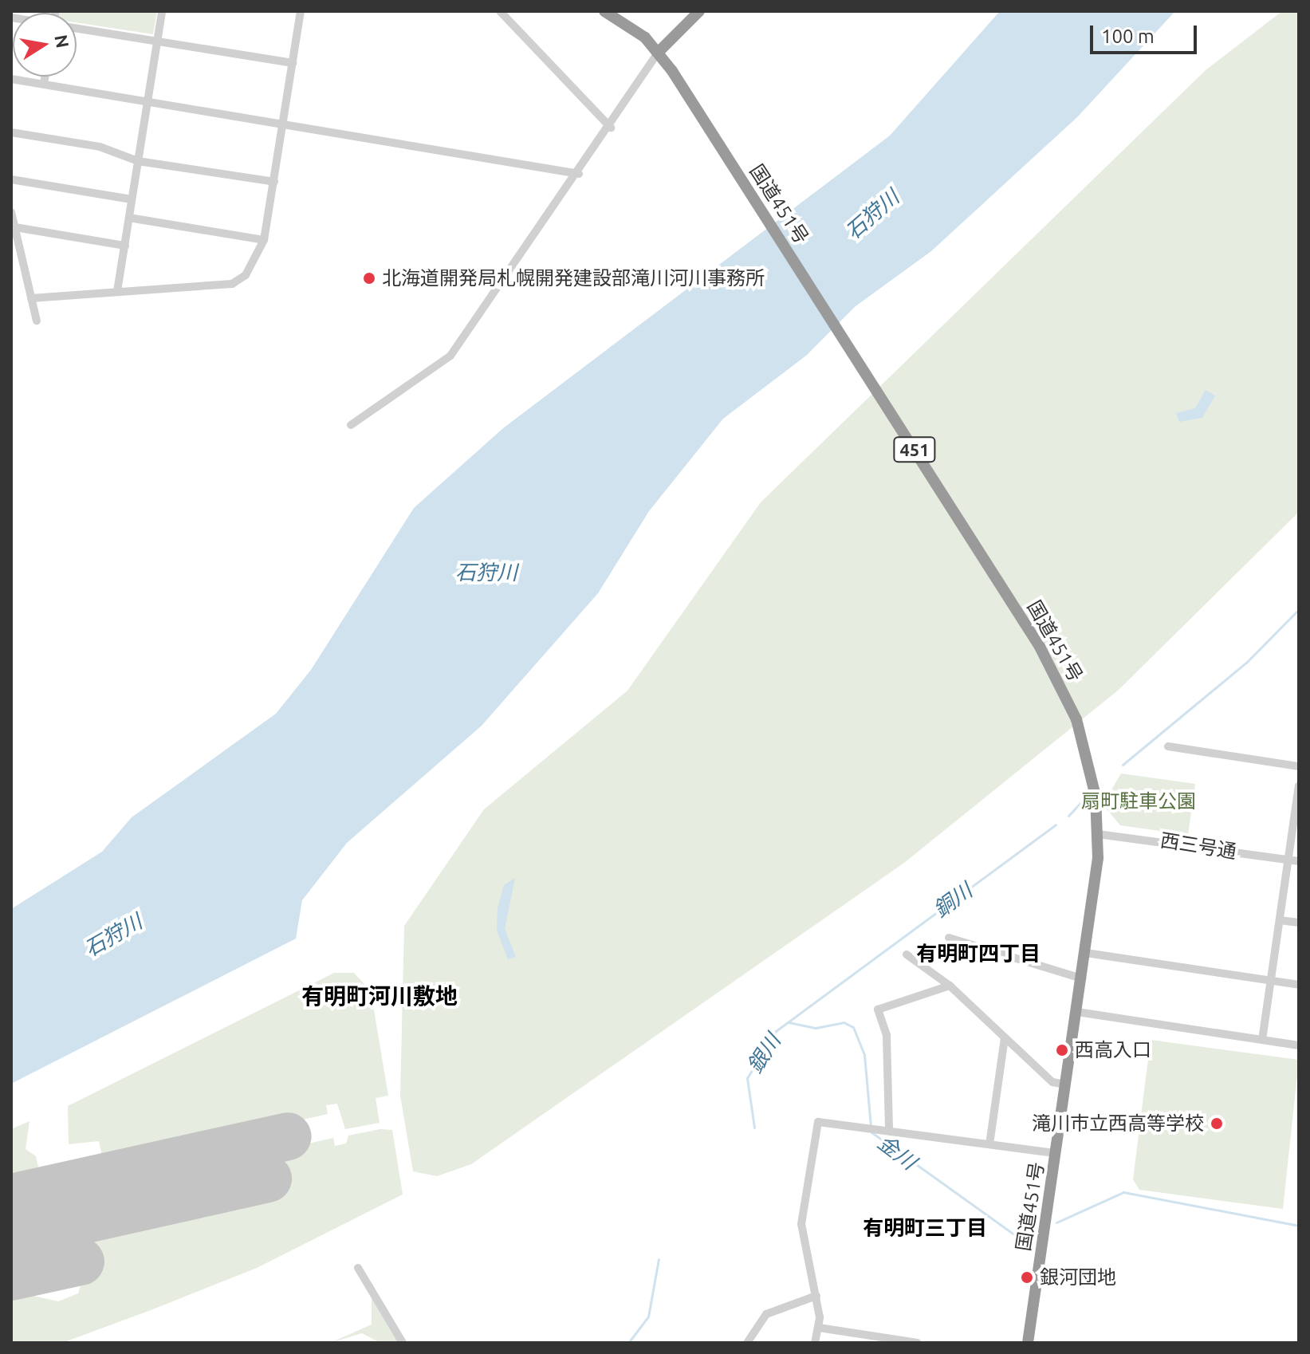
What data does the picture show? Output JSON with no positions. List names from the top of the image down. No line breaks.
{"streets":{"highway":["国道451号","451"],"street":["西三号通"]},"crossings":[["国道451号","西三号通"]],"districts":["有明町四丁目","有明町河川敷地","有明町三丁目"],"water":["石狩川","銅川","銀川","金川"],"parks":["扇町駐車公園"],"places":["北海道開発局札幌開発建設部滝川河川事務所","西高入口","滝川市立西高等学校","銀河団地"],"scale_bar":"100 m","north":"right"}
